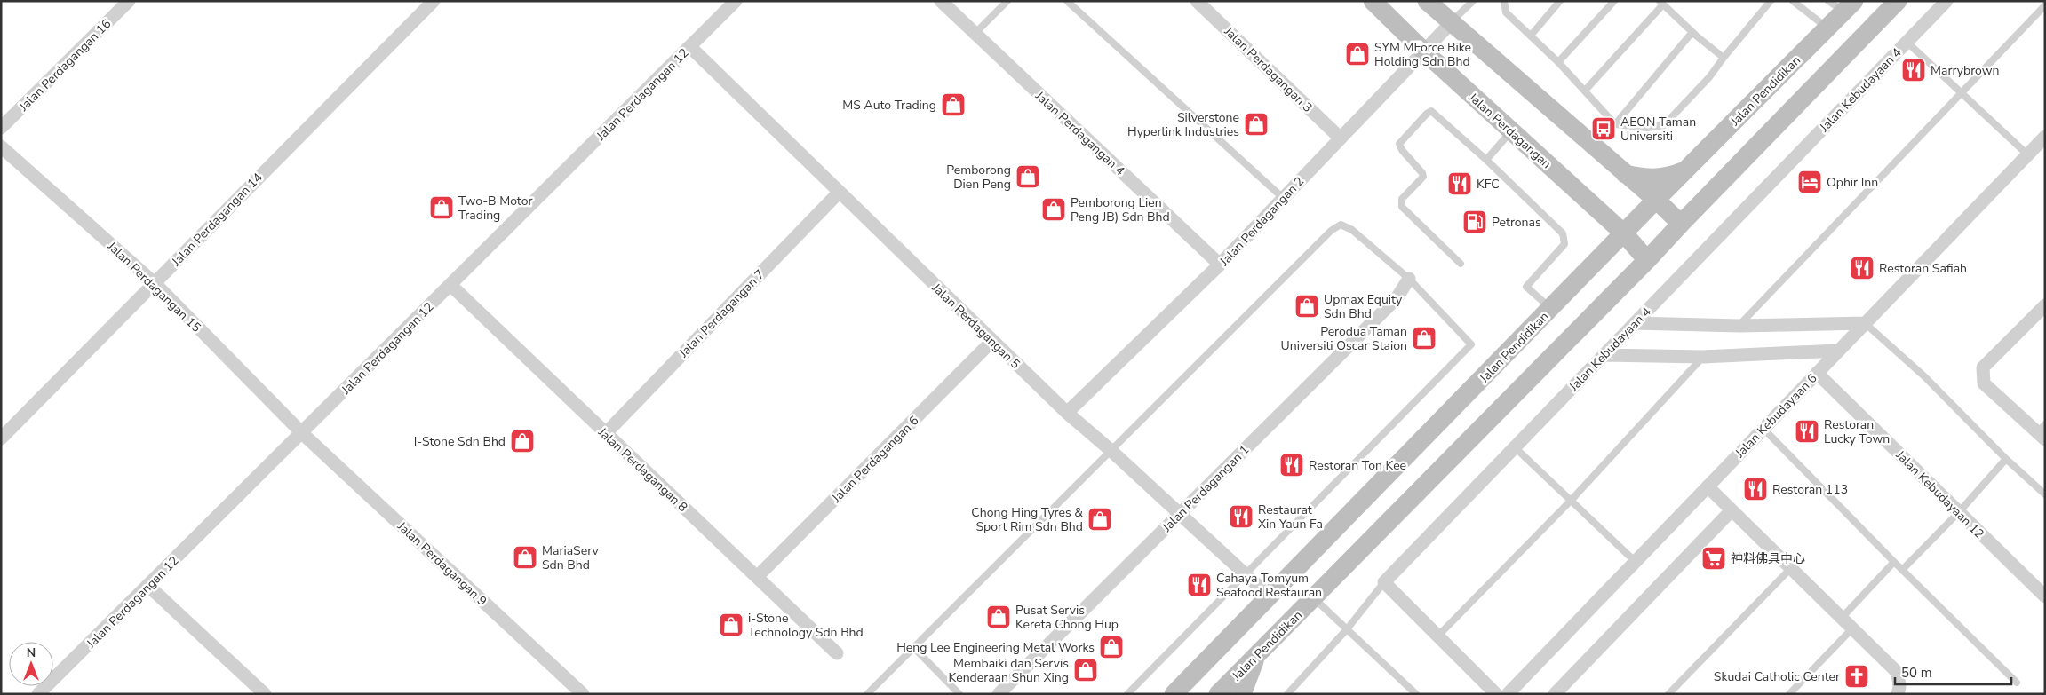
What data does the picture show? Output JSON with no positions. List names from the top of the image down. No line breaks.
{"streets":{"main road":["Jalan Pendidikan","Jalan Perdagangan"],"street":["Jalan Perdagangan 16","Jalan Perdagangan 3","Jalan Kebudayaan 4","Jalan Perdagangan 12","Jalan Perdagangan 4","Jalan Perdagangan 14","Jalan Perdagangan 2","Jalan Perdagangan 15","Jalan Perdagangan 7","Jalan Perdagangan 5","Jalan Kebudayaan 6","Jalan Perdagangan 6","Jalan Perdagangan 8","Jalan Perdagangan 1","Jalan Kebudayaan 12","Jalan Perdagangan 9"]},"crossings":[["Jalan Perdagangan 3","Jalan Perdagangan 2"],["Jalan Pendidikan","Jalan Perdagangan"],["Jalan Pendidikan","Jalan Perdagangan 5"],["Jalan Perdagangan 12","Jalan Perdagangan 15"],["Jalan Perdagangan 12","Jalan Perdagangan 5"],["Jalan Perdagangan 12","Jalan Perdagangan 8"],["Jalan Perdagangan 12","Jalan Perdagangan 9"],["Jalan Perdagangan","Jalan Perdagangan 2"],["Jalan Perdagangan 4","Jalan Perdagangan 2"],["Jalan Perdagangan 14","Jalan Perdagangan 15"],["Jalan Perdagangan 2","Jalan Perdagangan 5"],["Jalan Perdagangan 15","Jalan Perdagangan 9"],["Jalan Perdagangan 7","Jalan Perdagangan 5"],["Jalan Perdagangan 7","Jalan Perdagangan 8"],["Jalan Perdagangan 5","Jalan Perdagangan 6"],["Jalan Perdagangan 5","Jalan Perdagangan 1"],["Jalan Kebudayaan 6","Jalan Kebudayaan 12"],["Jalan Perdagangan 6","Jalan Perdagangan 8"]],"places":{"shop":["SYM MForce Bike Holding Sdn Bhd","MS Auto Trading","Silverstone Hyperlink Industries","Pemborong Dien Peng","Two-B Motor Trading","Pemborong Lien Peng JB) Sdn Bhd","Upmax Equity Sdn Bhd","Perodua Taman Universiti Oscar Staion","I-Stone Sdn Bhd","Chong Hing Tyres & Sport Rim Sdn Bhd","MariaServ Sdn Bhd","Pusat Servis Kereta Chong Hup","i-Stone Technology Sdn Bhd","Heng Lee Engineering Metal Works","Membaiki dan Servis Kenderaan Shun Xing"],"restaurant":["Marrybrown","KFC","Restoran Safiah","Restoran Lucky Town","Restoran Ton Kee","Restoran 113","Restaurat Xin Yaun Fa","Cahaya Tomyum Seafood Restauran"],"bus stop":["AEON Taman Universiti"],"hotel":["Ophir Inn"],"fuel station":["Petronas"],"supermarket":["神料佛具中心"],"church":["Skudai Catholic Center"]},"scale_bar":"50 m","north":"top"}
